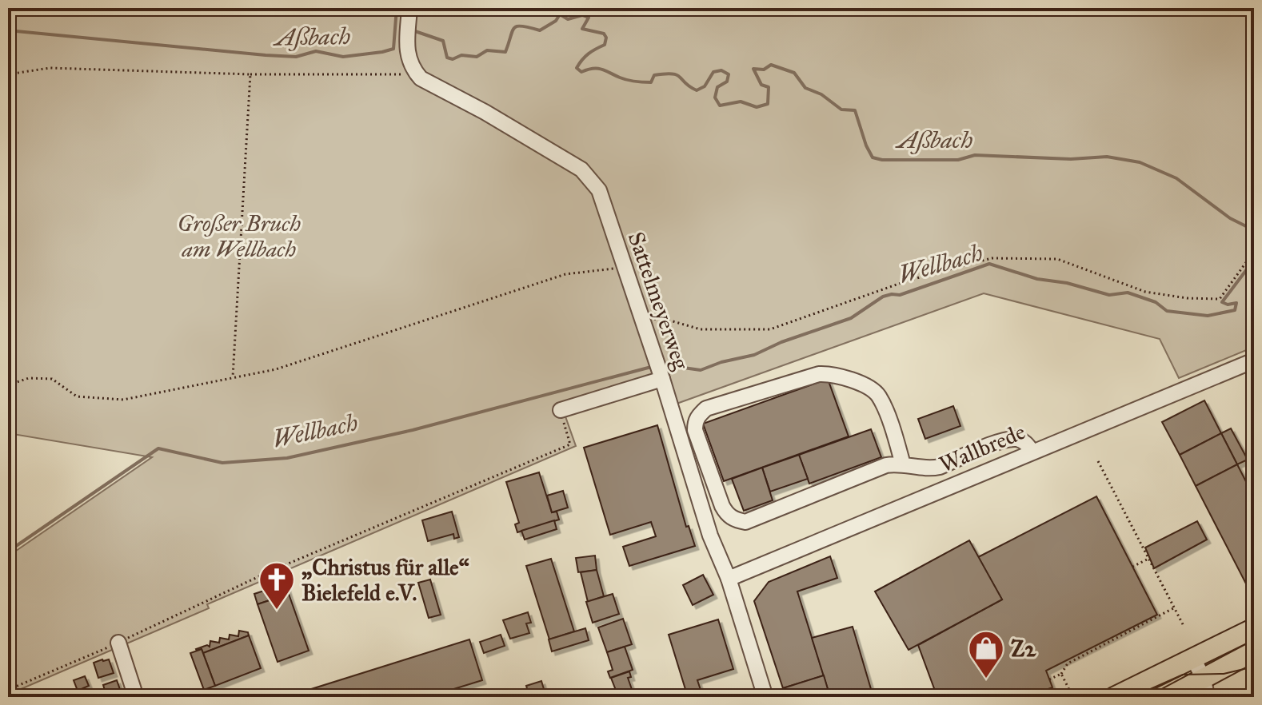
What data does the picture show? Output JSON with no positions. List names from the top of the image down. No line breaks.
{"streets":{"street":["Sattelmeyerweg","Wallbrede"]},"crossings":[["Sattelmeyerweg","Wallbrede"]],"water":["Aßbach","Wellbach"],"parks":["Großer Bruch am Wellbach"],"places":{"church":["„Christus für alle“ Bielefeld e.V."],"shop":["Z2"]}}
